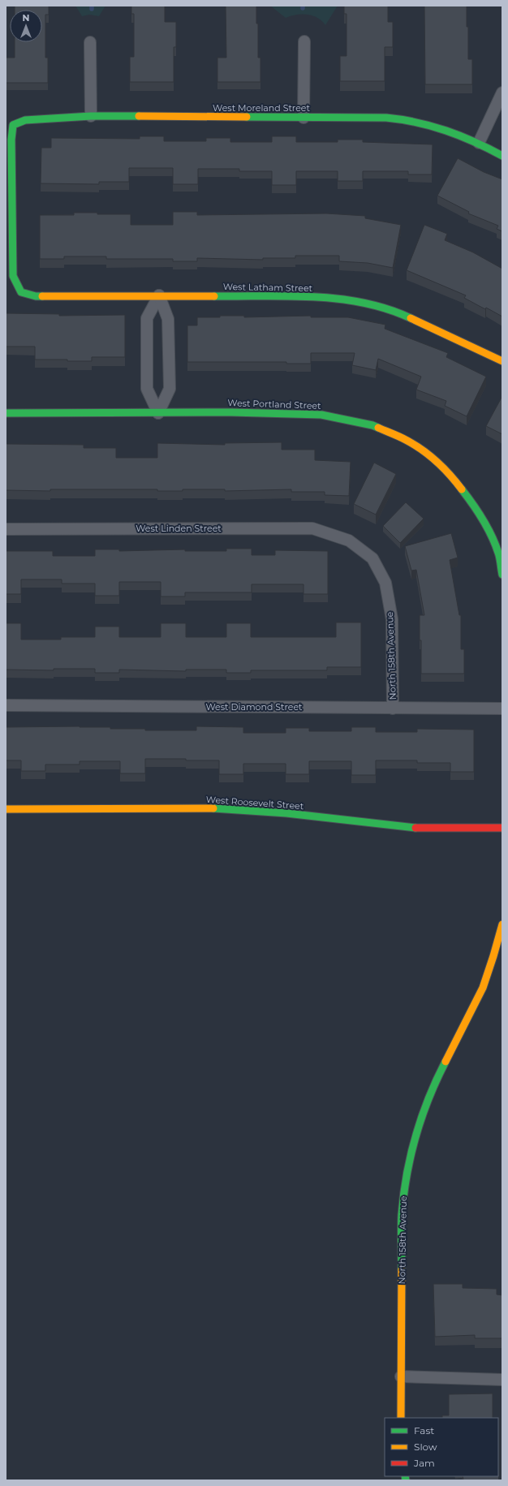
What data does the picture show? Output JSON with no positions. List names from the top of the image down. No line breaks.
{"streets":{"street":["West Moreland Street","West Latham Street","West Portland Street","West Linden Street","North 158th Avenue","West Diamond Street","West Roosevelt Street"]},"crossings":[["West Moreland Street","West Latham Street"],["West Linden Street","North 158th Avenue"],["North 158th Avenue","West Diamond Street"]],"legend":["Fast","Slow","Jam"],"north":"top"}
